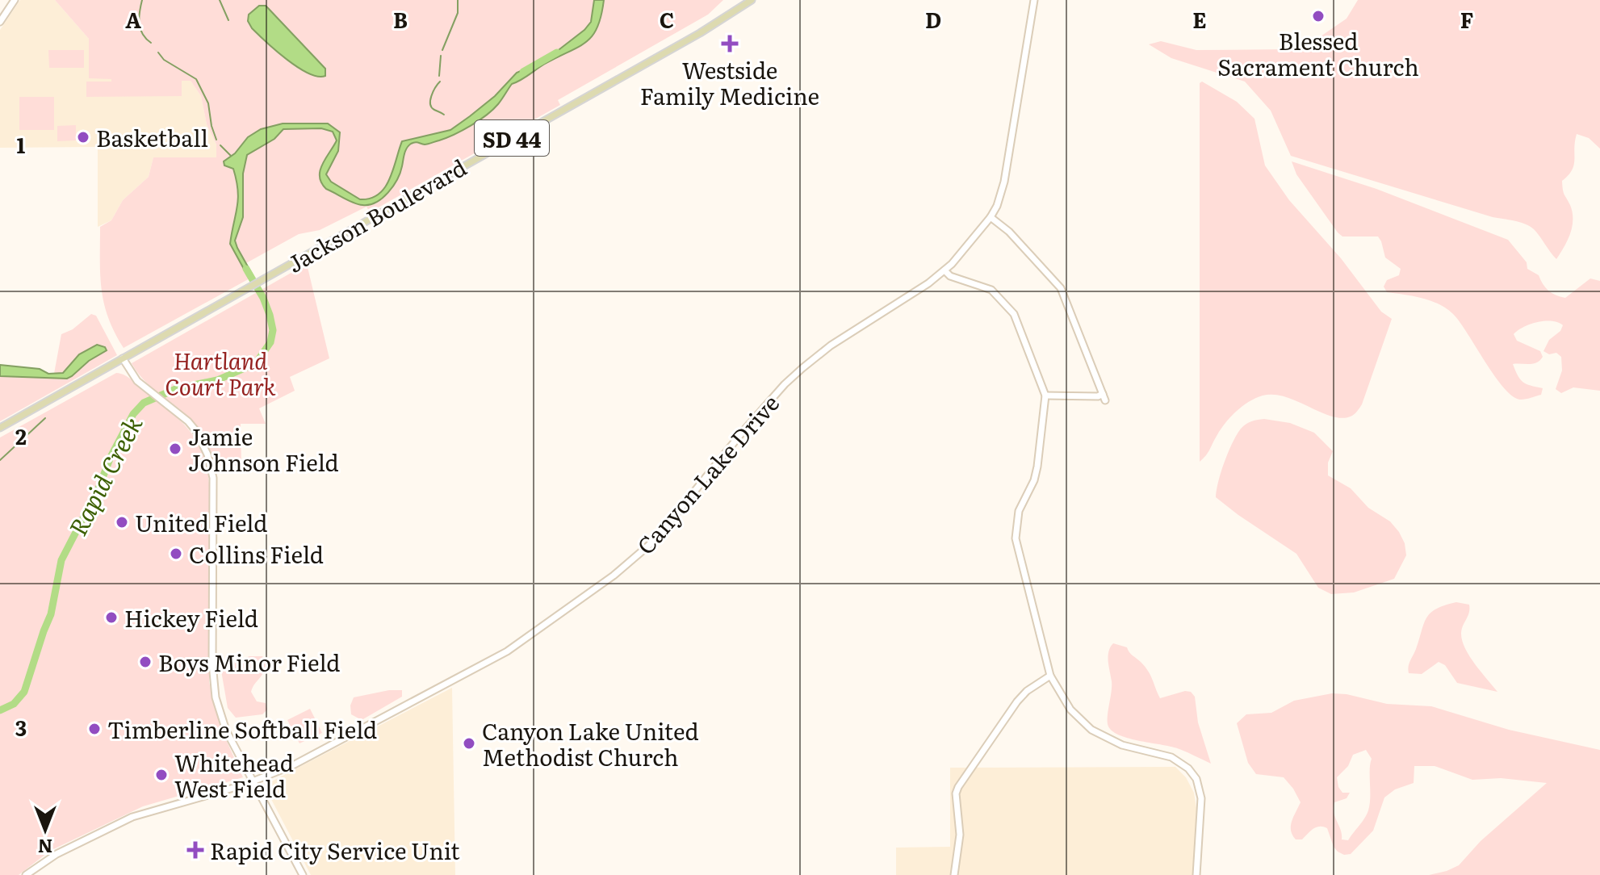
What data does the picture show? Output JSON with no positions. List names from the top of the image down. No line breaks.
{"streets":{"main road":["SD 44","Jackson Boulevard"],"street":["Canyon Lake Drive"]},"water":["Rapid Creek"],"parks":["Hartland Court Park"],"places":{"other":["Blessed Sacrament Church","Basketball","Jamie Johnson Field","United Field","Collins Field","Hickey Field","Boys Minor Field","Timberline Softball Field","Canyon Lake United Methodist Church","Whitehead West Field"],"health":["Westside Family Medicine","Rapid City Service Unit"]},"north":"bottom","grid":{"columns":["A","B","C","D","E","F"],"rows":["1","2","3"]}}
